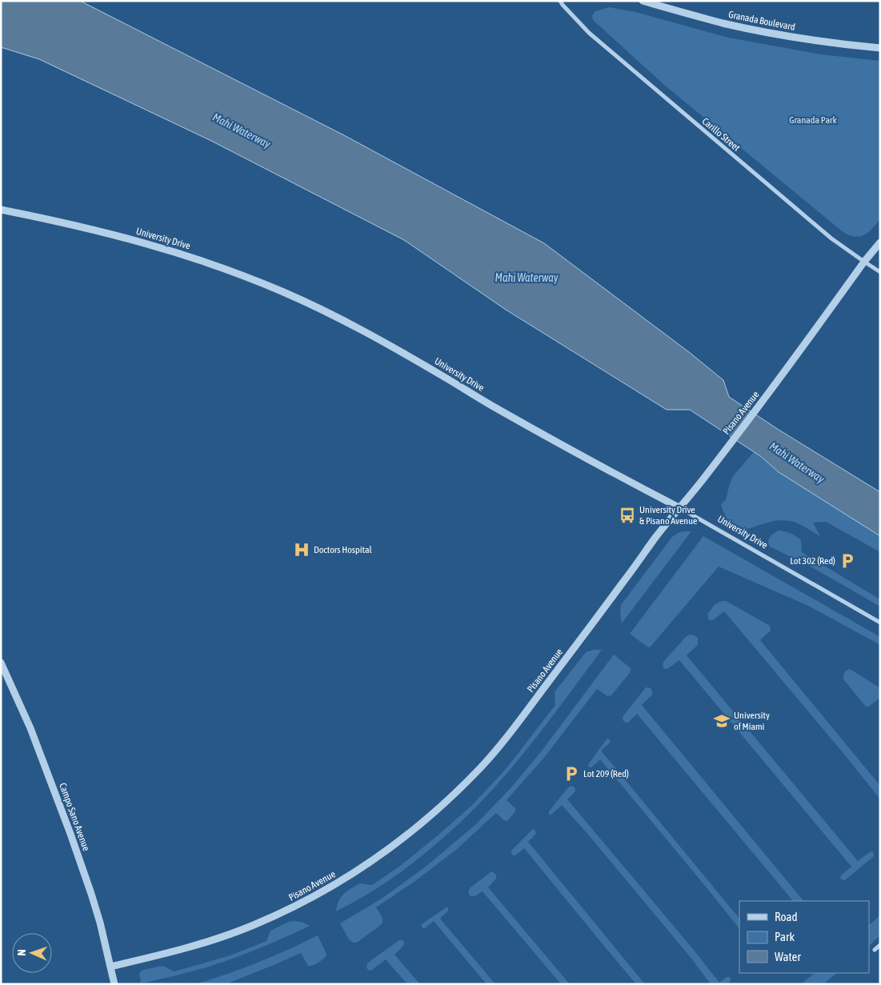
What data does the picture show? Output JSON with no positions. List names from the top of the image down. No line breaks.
{"streets":{"street":["Granada Boulevard","Carillo Street","University Drive","Pisano Avenue","Campo Sano Avenue"]},"crossings":[["Carillo Street","Pisano Avenue"],["University Drive","Pisano Avenue"],["Pisano Avenue","Campo Sano Avenue"]],"water":["Mahi Waterway"],"parks":["Granada Park"],"places":{"bus stop":["University Drive & Pisano Avenue"],"hospital":["Doctors Hospital"],"parking":["Lot 302 (Red)","Lot 209 (Red)"],"school or university":["University of Miami"]},"legend":["Road","Park","Water"],"north":"left"}
